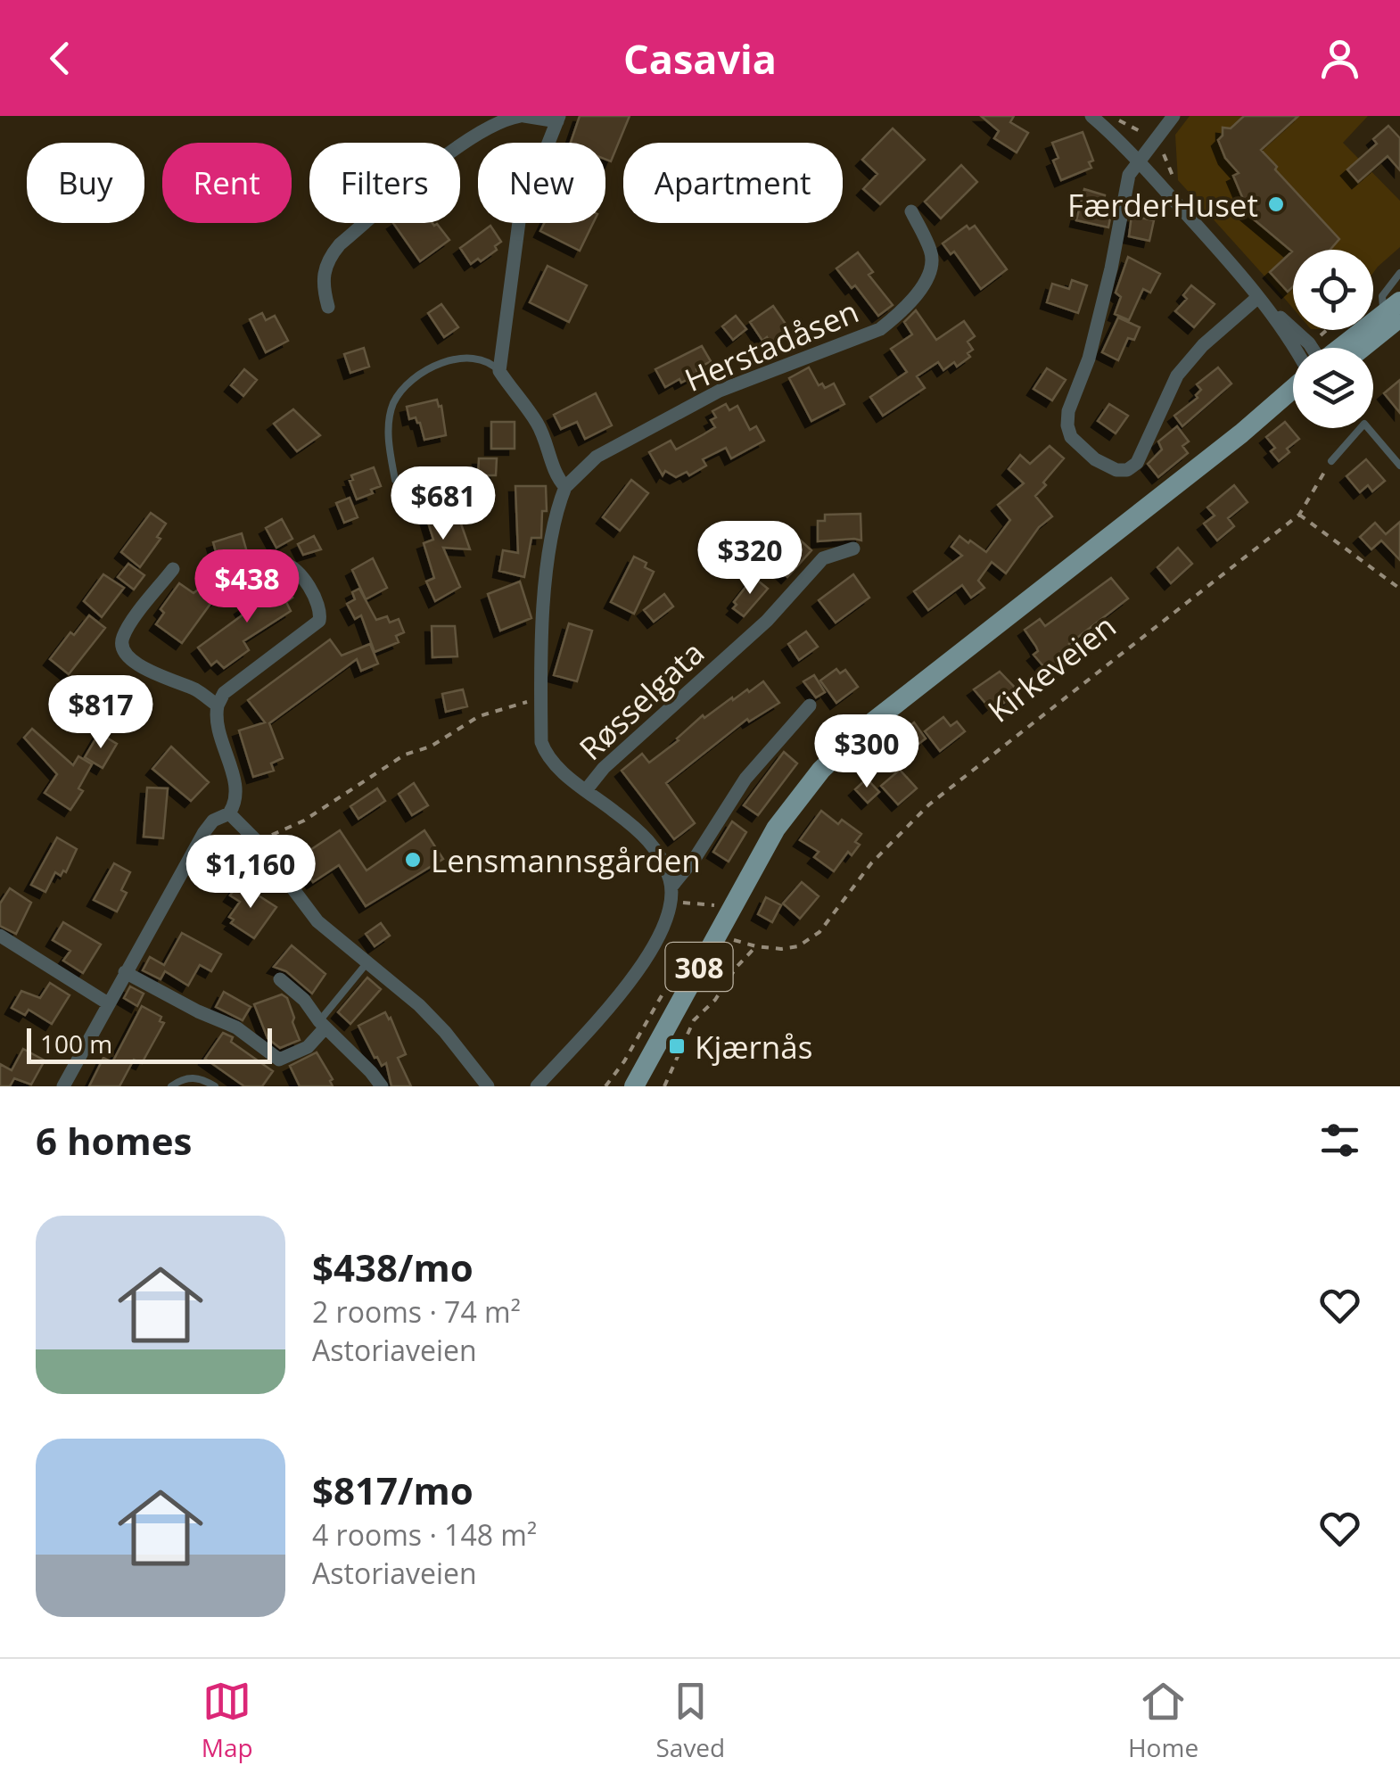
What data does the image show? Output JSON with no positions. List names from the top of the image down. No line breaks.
{"streets":{"main road":["308"],"street":["Herstadåsen","Røsselgata"],"path":["Kirkeveien"]},"crossings":[["Herstadåsen","Røsselgata"],["Kirkeveien","308"]],"places":{"other":["FærderHuset","Lensmannsgården"],"transit":["Kjærnås"]},"scale_bar":"100 m","page":{"header":"Casavia","chip":["Buy","Rent","Filters","New","Apartment"],"price":["$681","$320","$438","$817","$300","$1,160"],"scale":"100 m","heading":"6 homes","list":[{"name":"$438/mo","note":"2 rooms · 74 m² · Astoriaveien"},{"name":"$817/mo","note":"4 rooms · 148 m² · Astoriaveien"}],"tabs":["Map","Saved","Home"]}}
